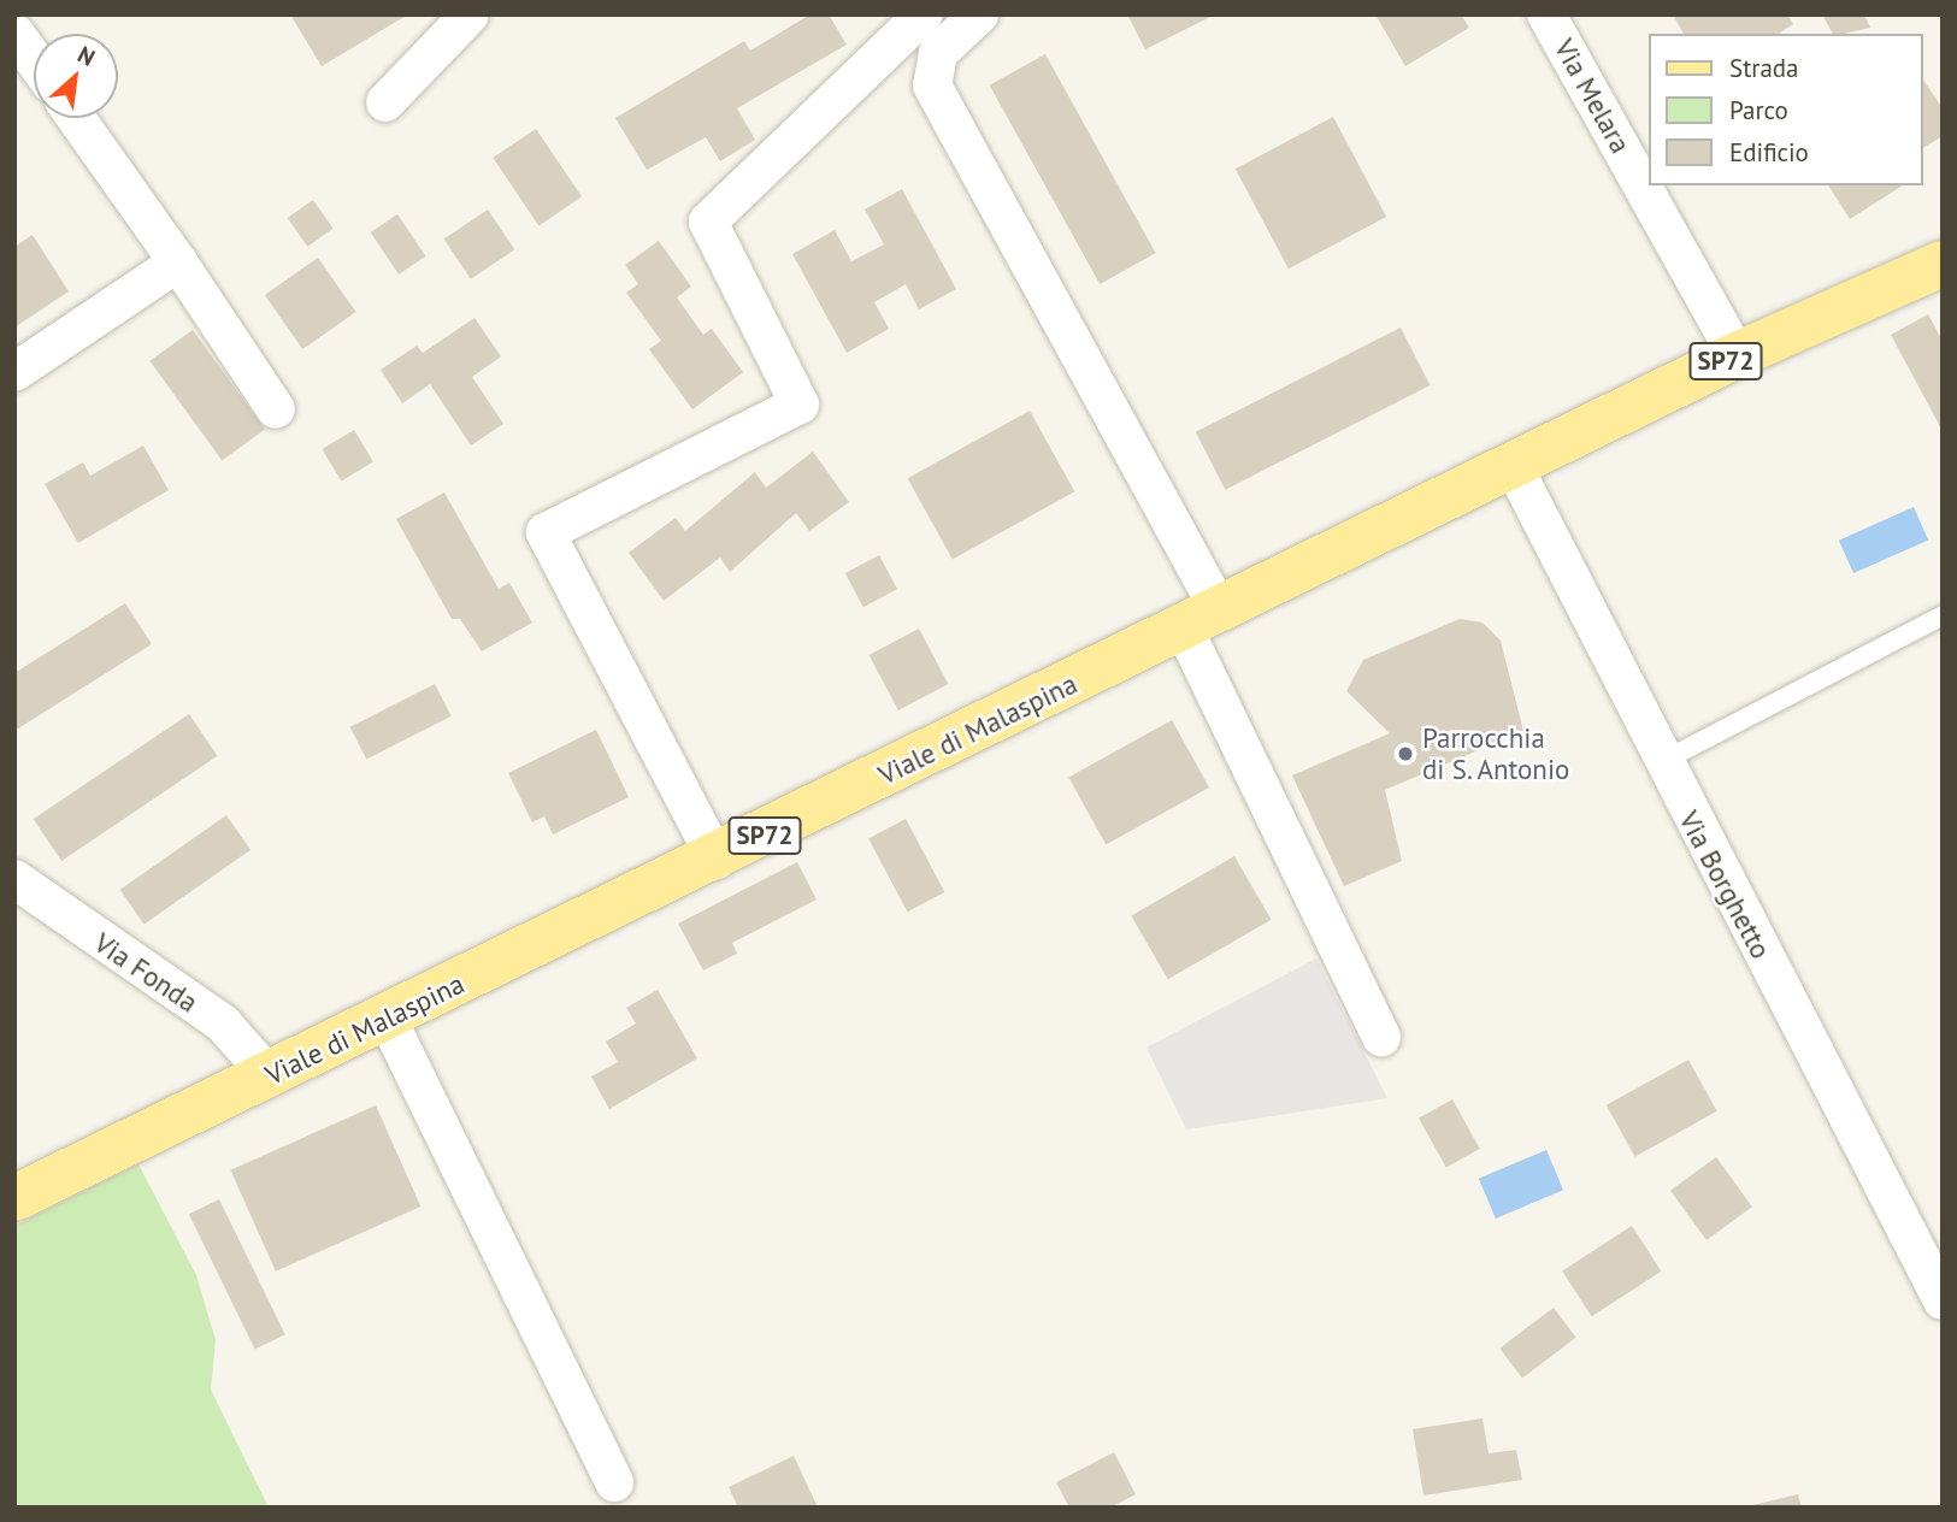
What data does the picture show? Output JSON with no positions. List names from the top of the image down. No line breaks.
{"streets":{"main road":["SP72","Viale di Malaspina"],"street":["Via Melara","Via Borghetto","Via Fonda"]},"crossings":[["Via Melara","Viale di Malaspina"],["Viale di Malaspina","Via Borghetto"],["Viale di Malaspina","Via Fonda"]],"places":["Parrocchia di S. Antonio"],"legend":["Strada","Parco","Edificio"],"north":"top right"}
